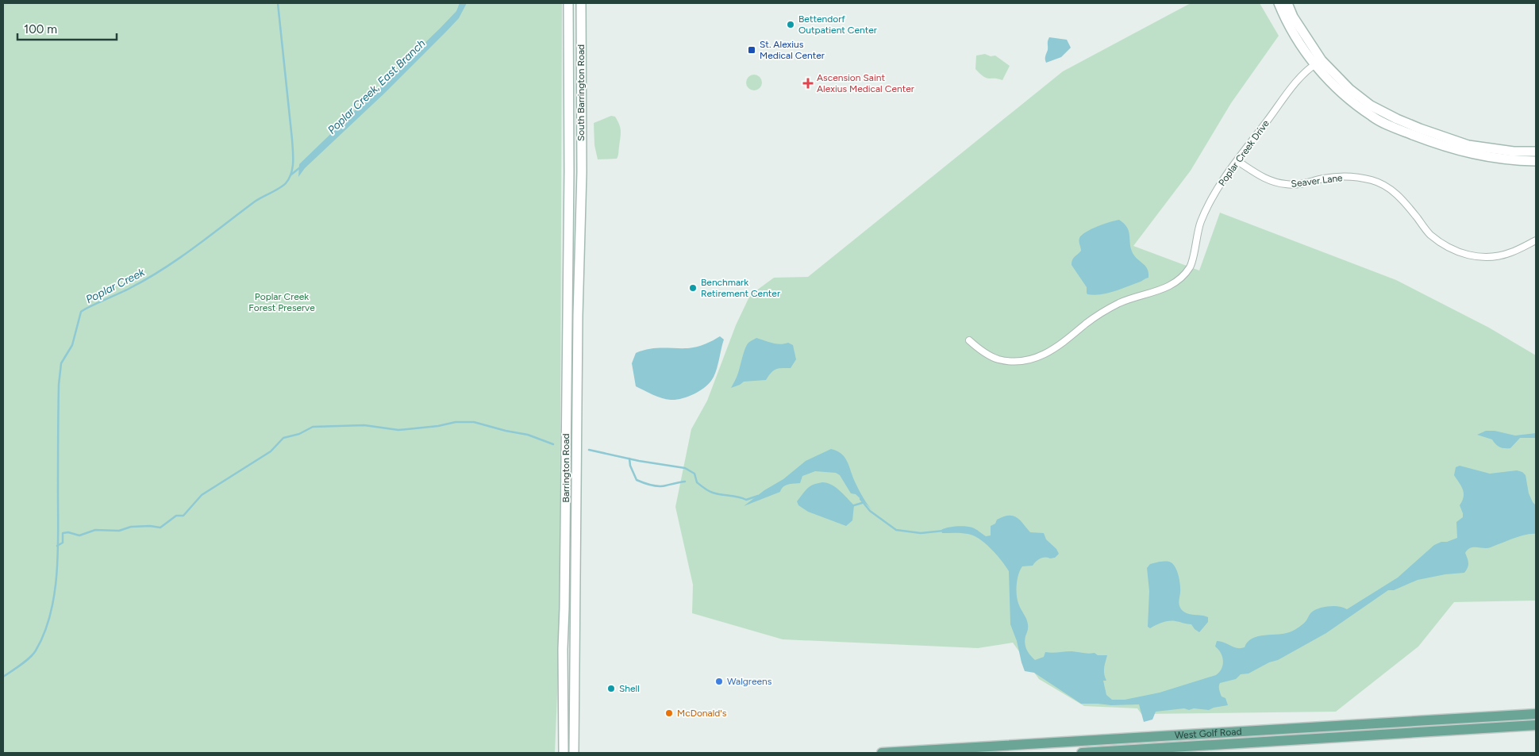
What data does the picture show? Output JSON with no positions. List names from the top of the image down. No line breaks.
{"streets":{"main road":["South Barrington Road","Barrington Road","West Golf Road"],"street":["Poplar Creek Drive","Seaver Lane"]},"crossings":[["South Barrington Road","Barrington Road"],["Poplar Creek Drive","Seaver Lane"]],"water":["Poplar Creek, East Branch","Poplar Creek"],"parks":["Poplar Creek Forest Preserve"],"places":{"other":["Bettendorf Outpatient Center","Benchmark Retirement Center","Walgreens","Shell","McDonald's"],"transit":["St. Alexius Medical Center"],"health":["Ascension Saint Alexius Medical Center"]},"scale_bar":"100 m"}
